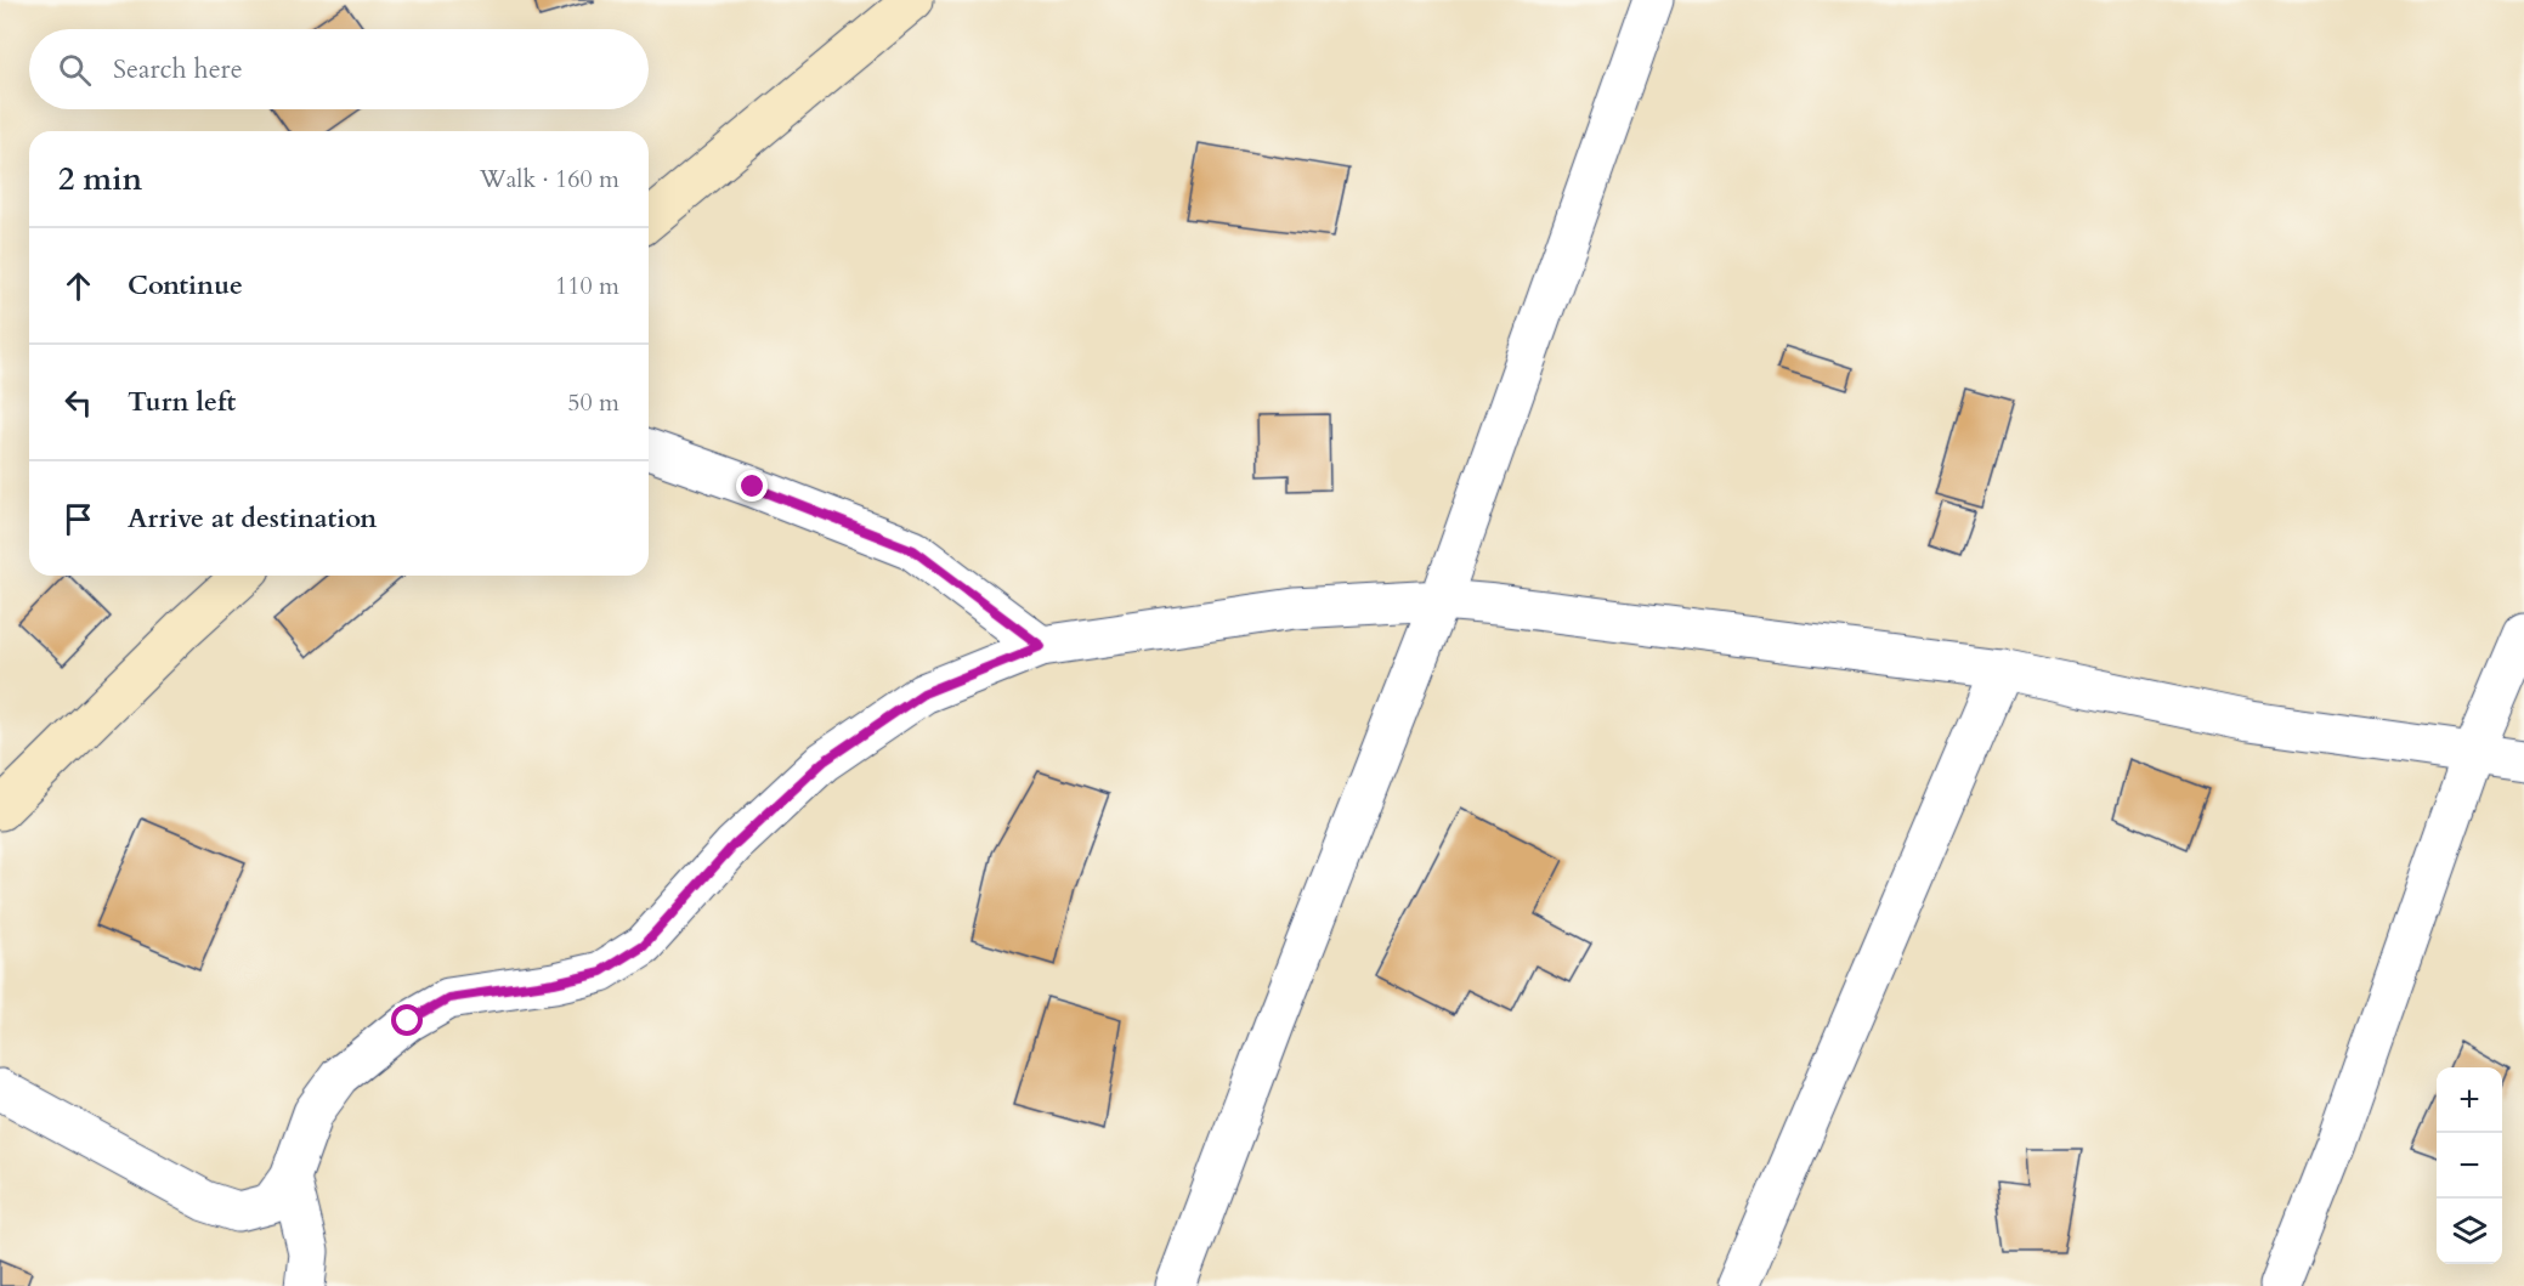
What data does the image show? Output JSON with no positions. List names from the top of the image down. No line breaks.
{"page":{"search":"Search here","heading":["2 min","Walk · 160 m"],"list":[["Continue","110 m"],["Turn left","50 m"],"Arrive at destination"],"map_buttons":["+","−"]}}
